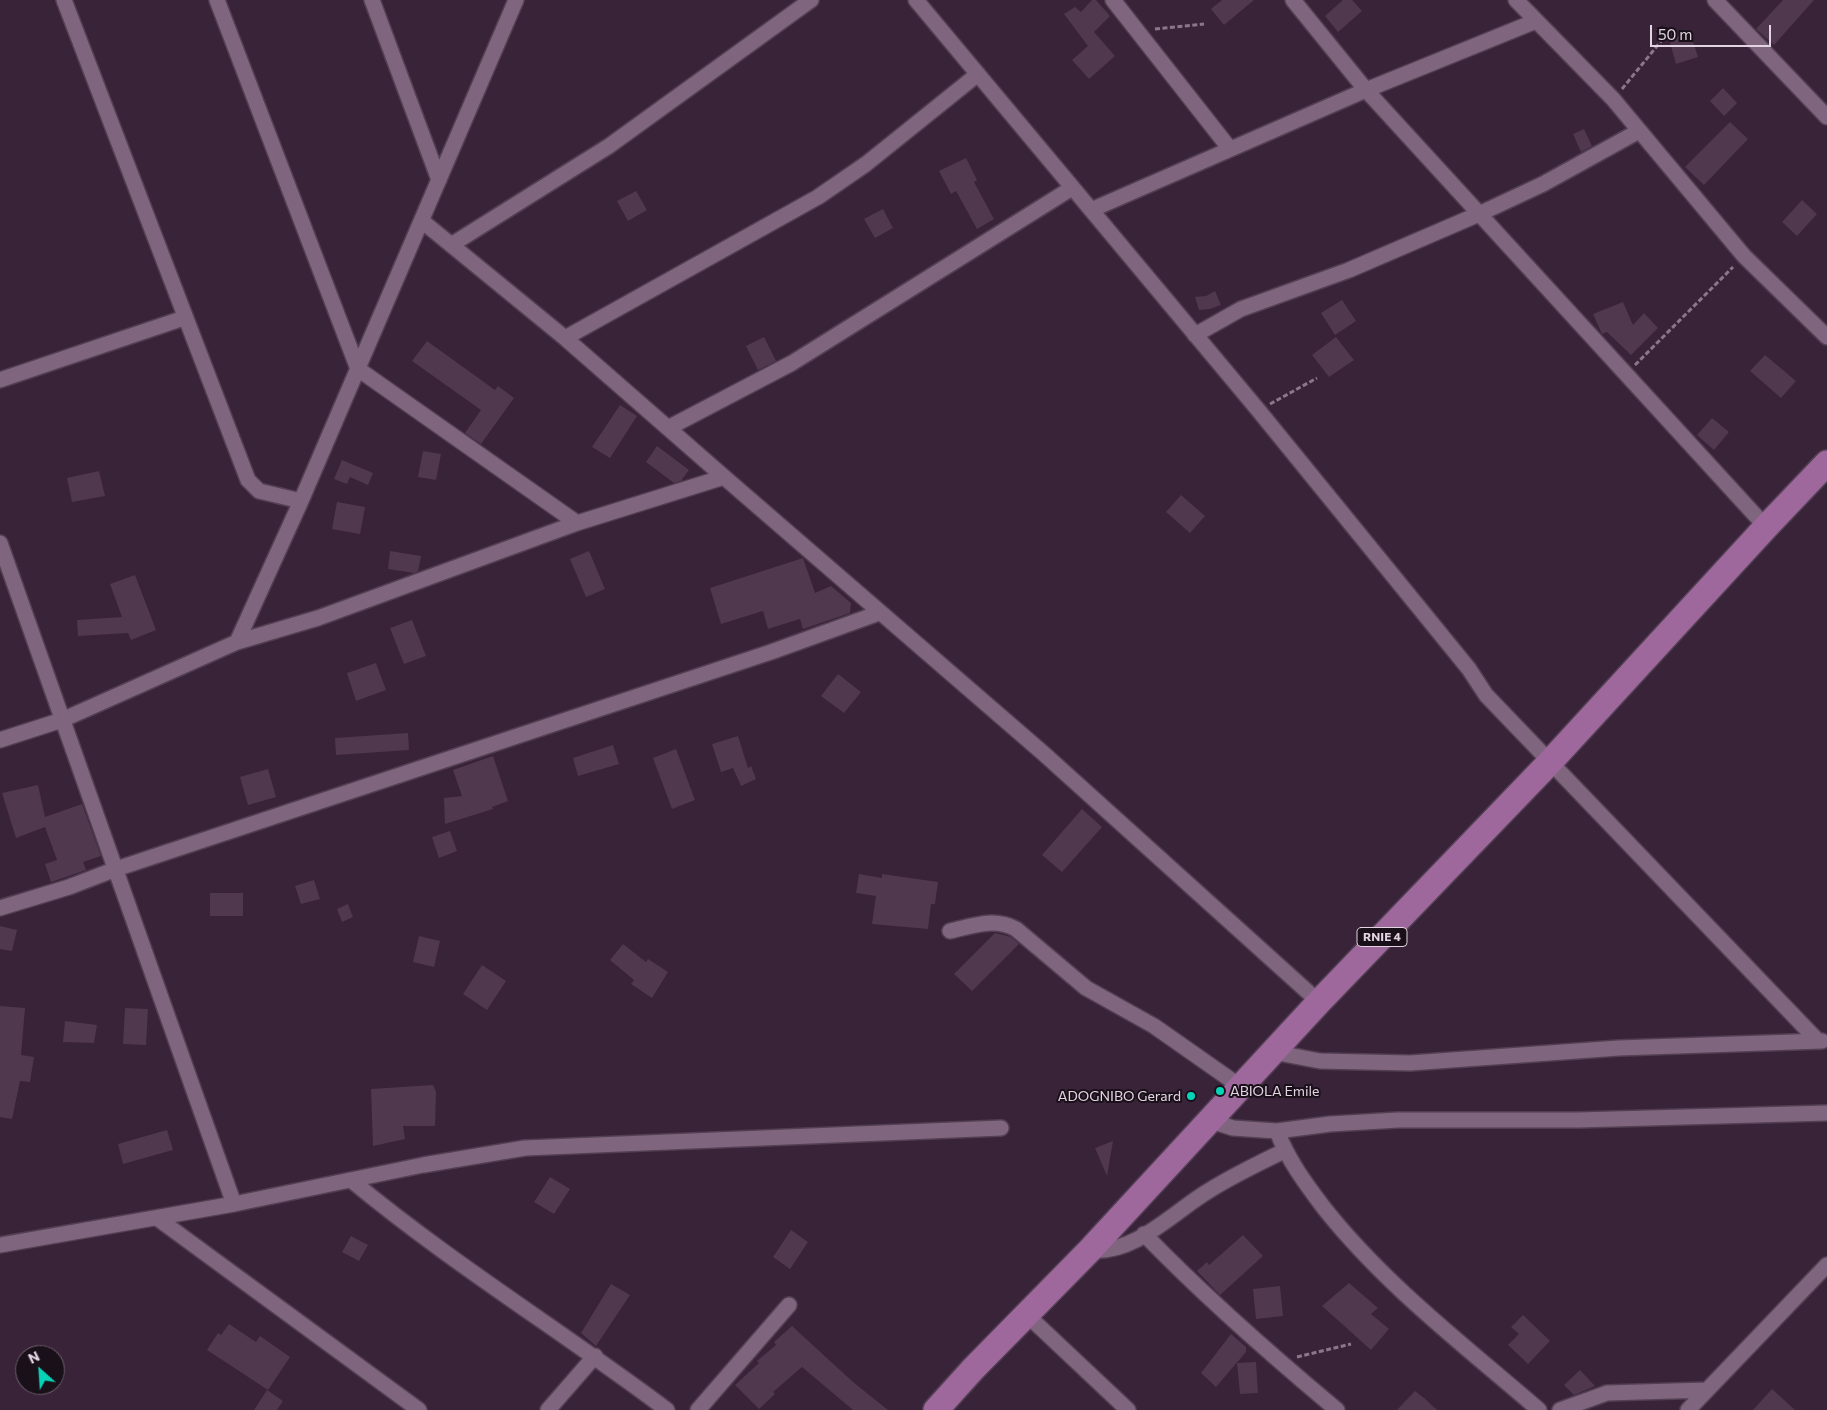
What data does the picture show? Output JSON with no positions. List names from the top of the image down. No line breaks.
{"streets":{"main road":["RNIE 4"]},"places":["ABIOLA Emile","ADOGNIBO Gerard"],"scale_bar":"50 m","north":"top left"}
